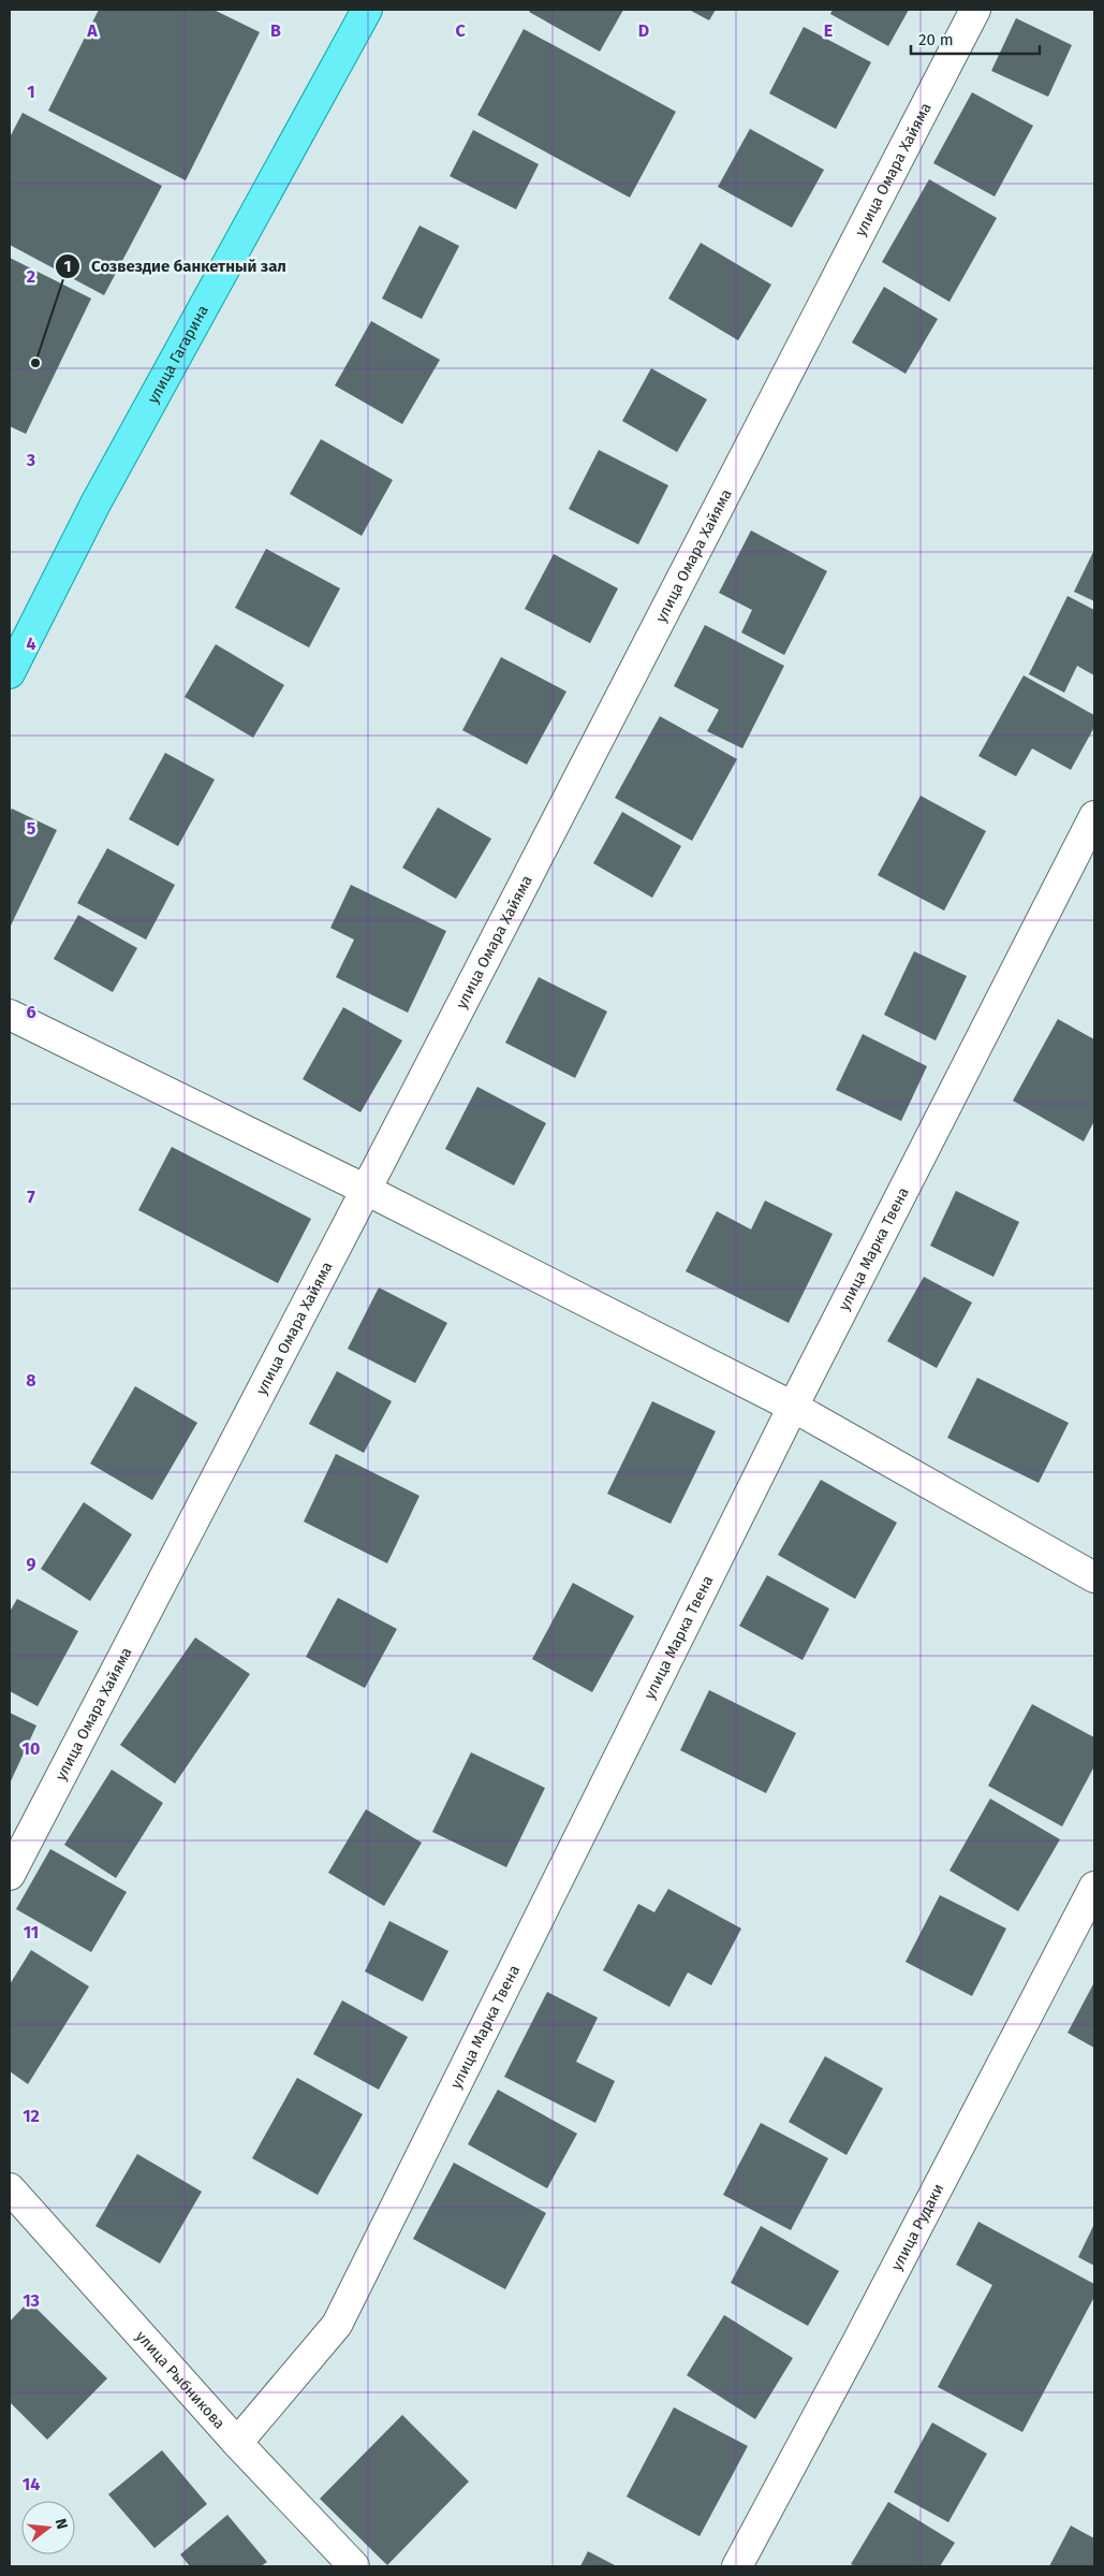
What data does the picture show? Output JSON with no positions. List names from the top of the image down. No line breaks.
{"streets":{"main road":["улица Гагарина"],"street":["улица Омара Хайяма","улица Марка Твена","улица Рудаки","улица Рыбникова"]},"crossings":[["улица Марка Твена","улица Рыбникова"]],"places":["Созвездие банкетный зал"],"scale_bar":"20 m","north":"right","grid":{"columns":["A","B","C","D","E"],"rows":["1","2","3","4","5","6","7","8","9","10","11","12","13","14"]}}
